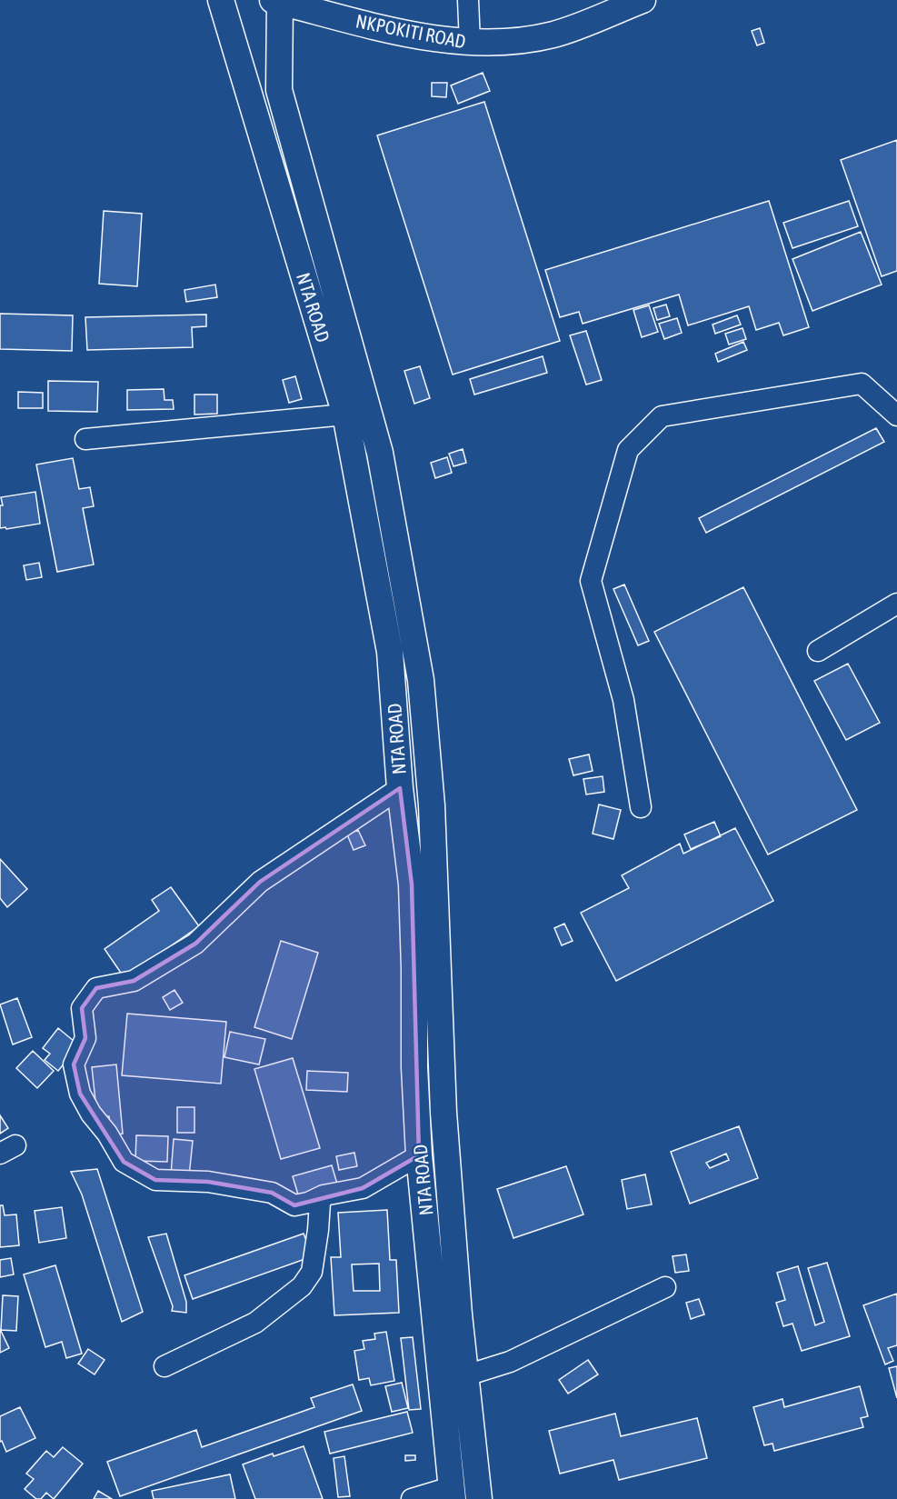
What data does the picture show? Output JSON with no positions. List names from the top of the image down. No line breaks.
{"streets":{"main road":["NKPOKITI ROAD","NTA ROAD"]},"crossings":[["NKPOKITI ROAD","NTA ROAD"]]}
